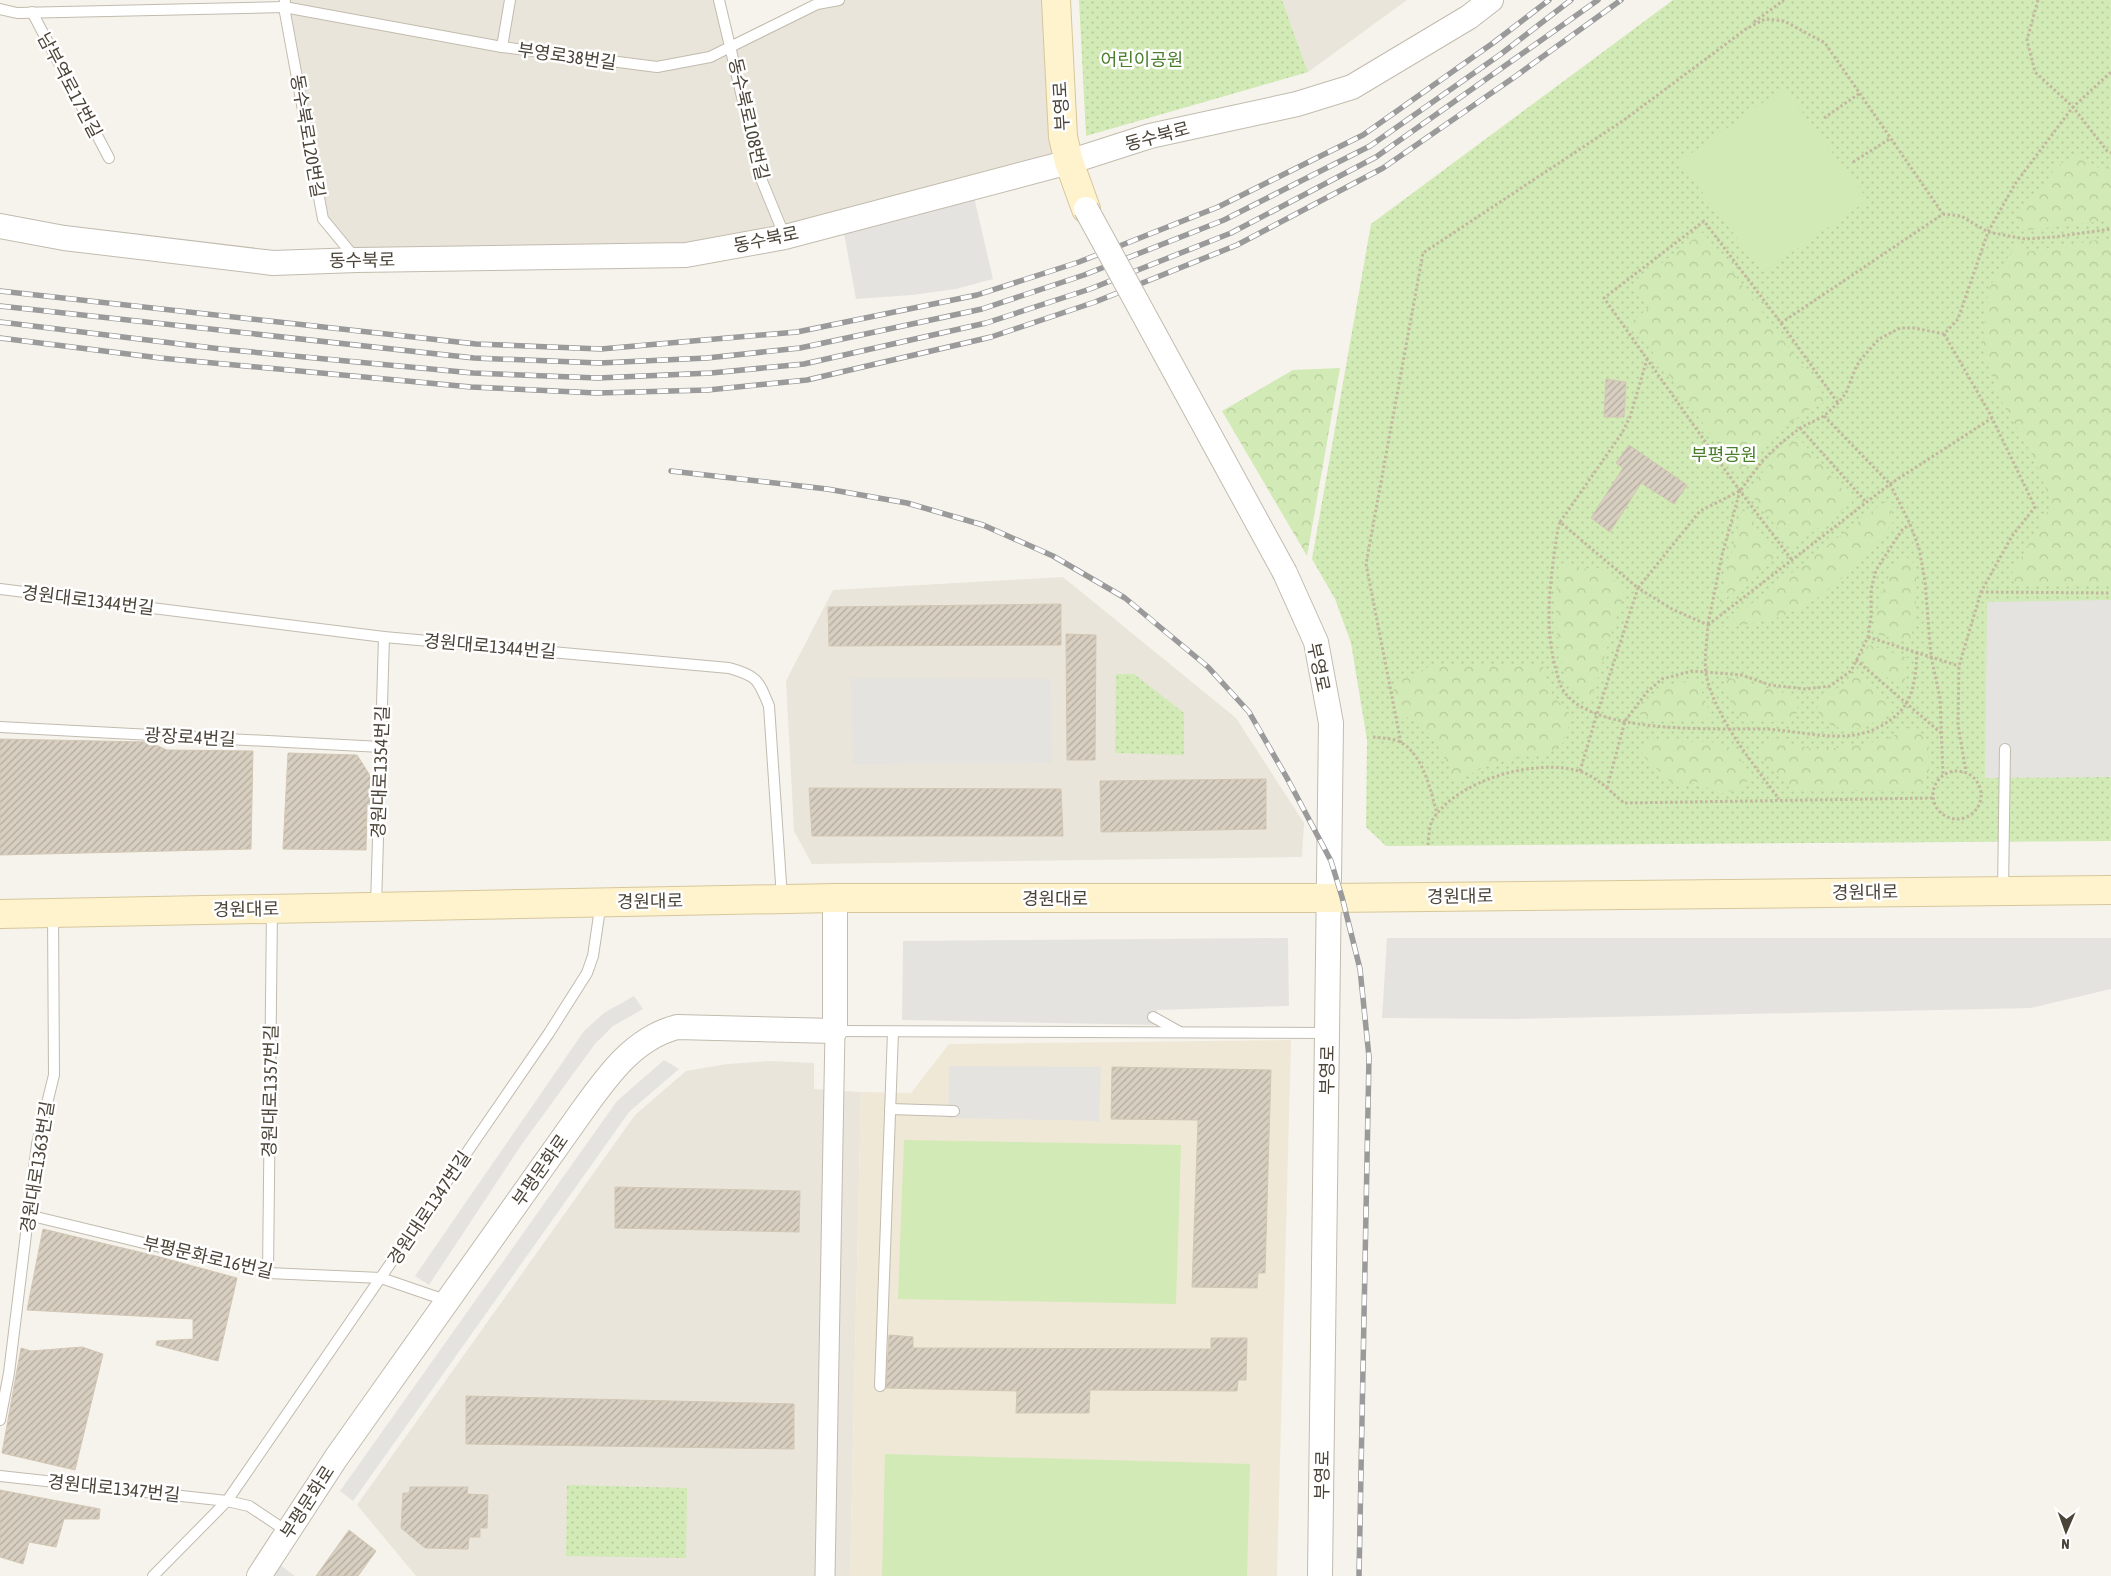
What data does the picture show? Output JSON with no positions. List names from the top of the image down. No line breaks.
{"streets":{"main road":["부영로","경원대로"],"street":["동수북로","부평문화로"],"lane":["부영로38번길","남부역로17번길","동수북로108번길","동수북로120번길","경원대로1344번길","광장로4번길","경원대로1354번길","경원대로1357번길","경원대로1363번길","경원대로1347번길","부평문화로16번길"]},"crossings":[["부영로38번길","남부역로17번길"],["부영로38번길","동수북로108번길"],["부영로38번길","동수북로120번길"],["남부역로17번길","동수북로120번길"],["부영로","동수북로"],["부영로","경원대로"],["동수북로108번길","동수북로"],["동수북로120번길","동수북로"],["경원대로1344번길","경원대로1354번길"],["경원대로1344번길","경원대로"],["광장로4번길","경원대로1354번길"],["경원대로1354번길","경원대로"],["경원대로","경원대로1357번길"],["경원대로","경원대로1363번길"],["경원대로","경원대로1347번길"],["경원대로1357번길","부평문화로16번길"],["경원대로1363번길","부평문화로16번길"],["부평문화로","부평문화로16번길"],["경원대로1347번길","부평문화로16번길"]],"parks":["어린이공원","부평공원"],"north":"bottom"}
